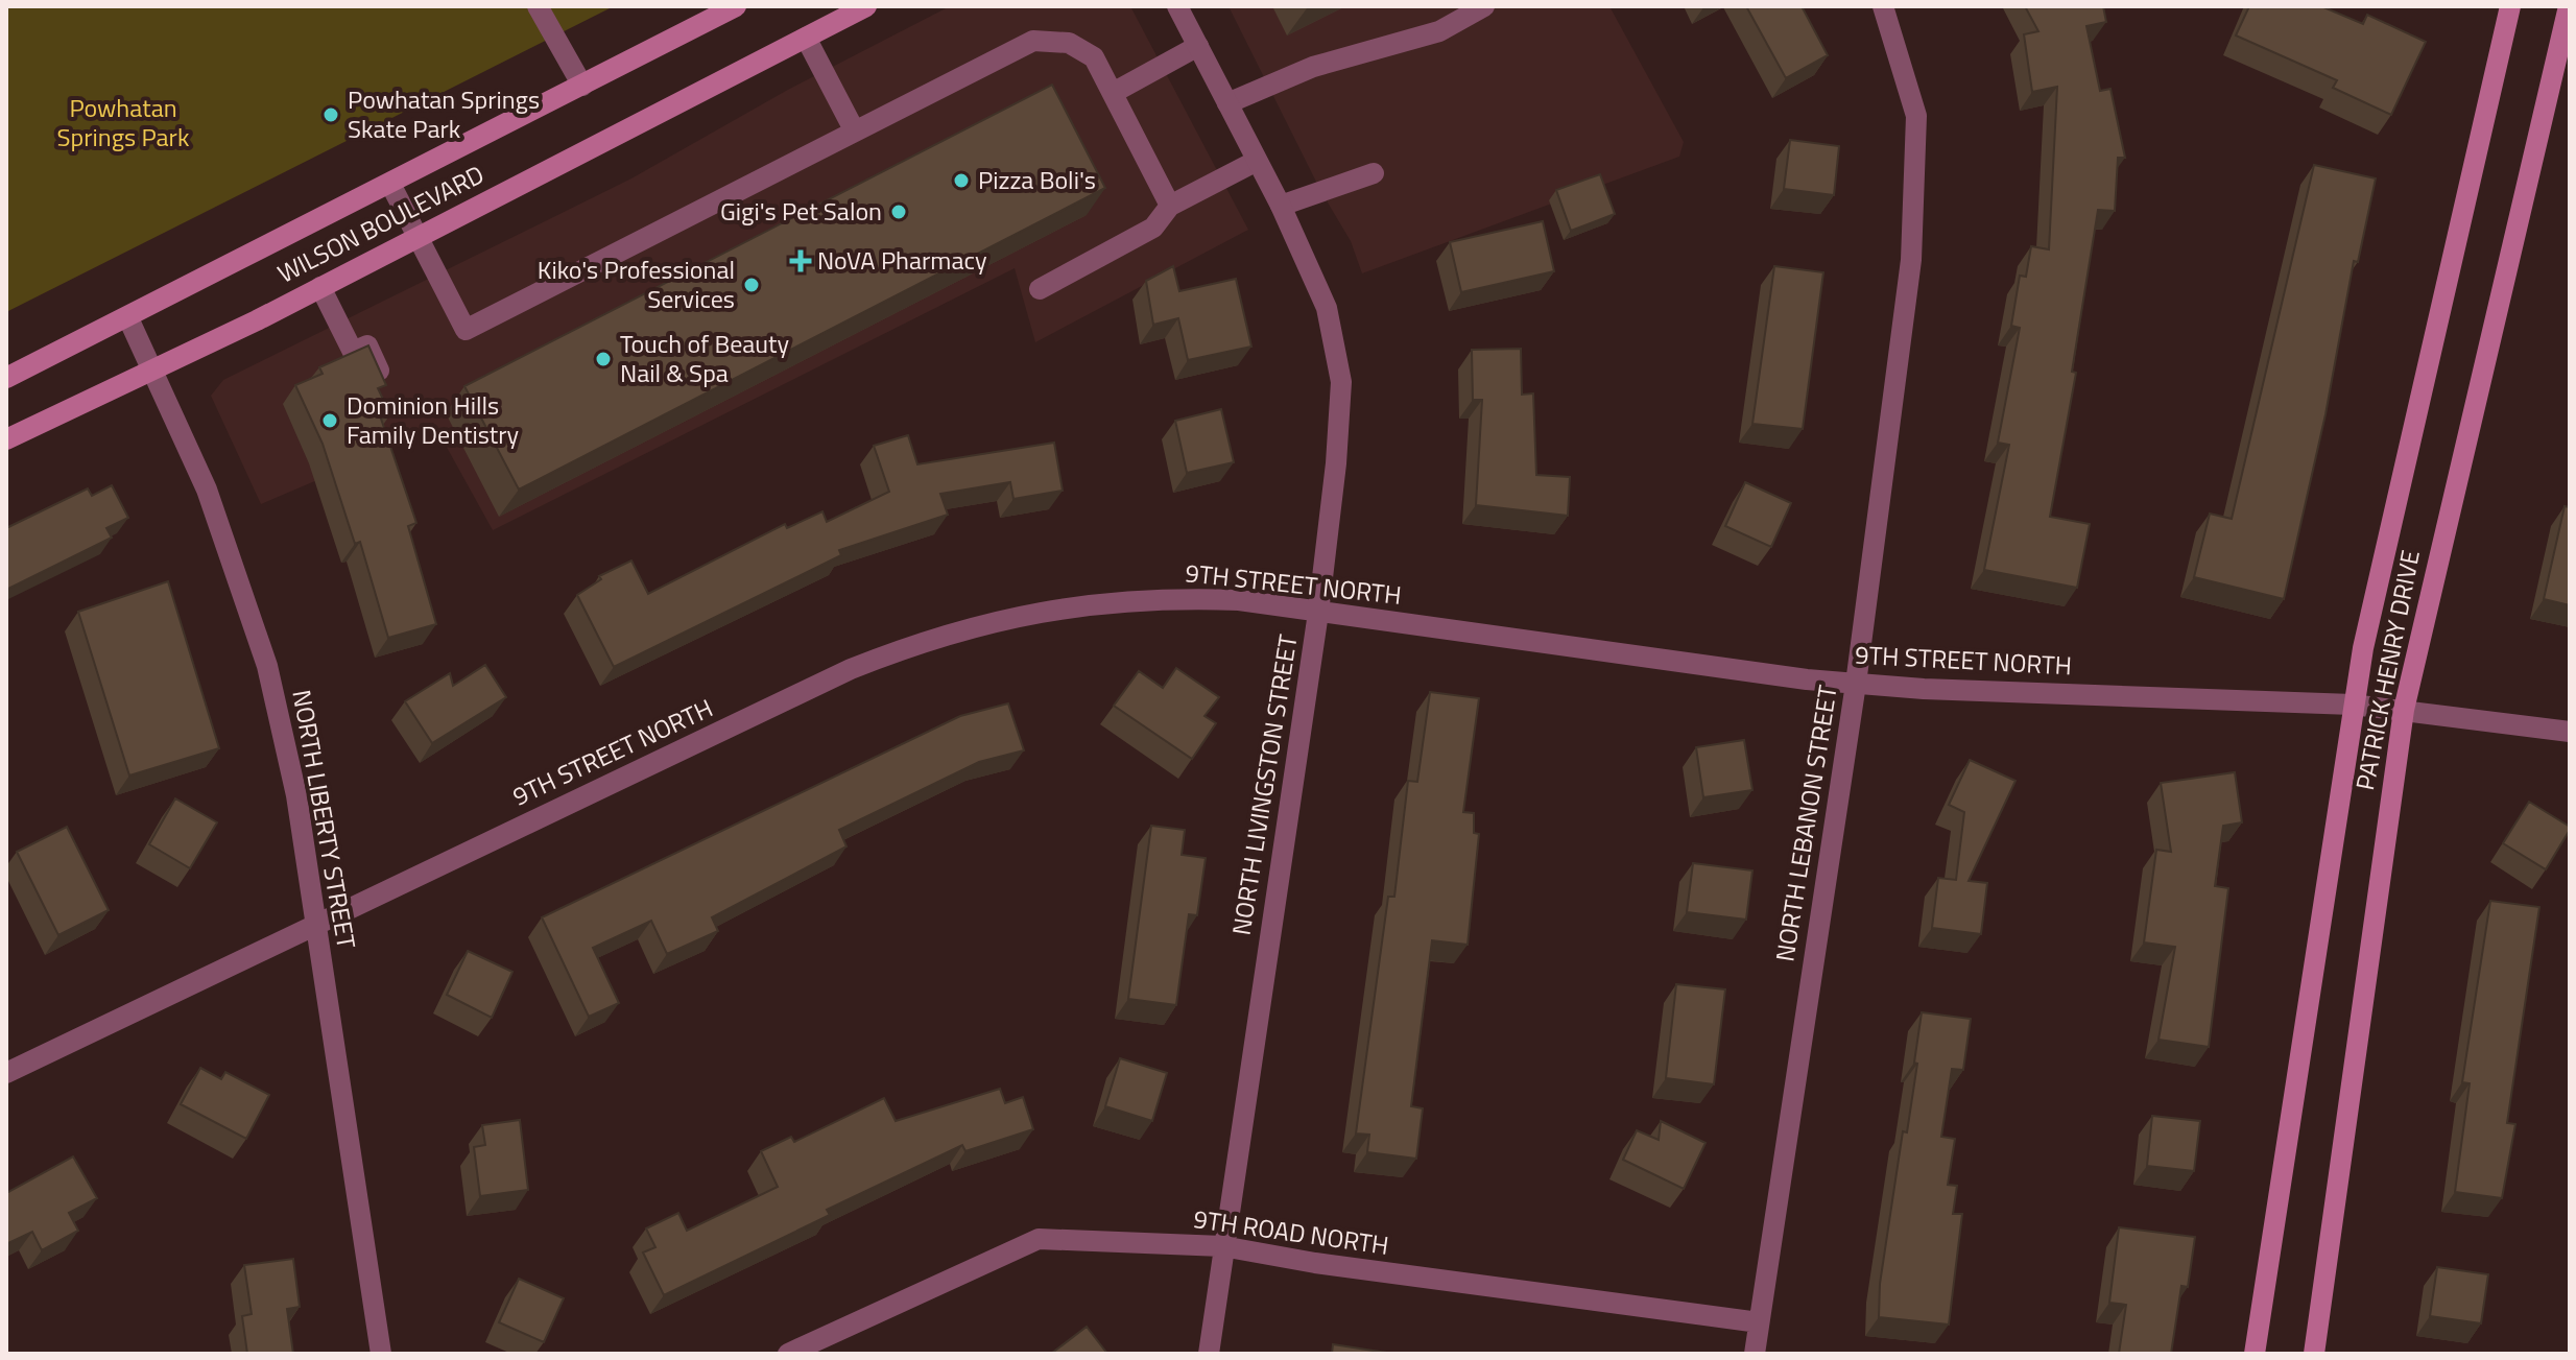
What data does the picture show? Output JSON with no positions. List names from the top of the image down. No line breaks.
{"streets":{"street":["WILSON BOULEVARD","9TH STREET NORTH","PATRICK HENRY DRIVE","NORTH LIVINGSTON STREET","NORTH LIBERTY STREET","NORTH LEBANON STREET","9TH ROAD NORTH"]},"crossings":[["WILSON BOULEVARD","NORTH LIBERTY STREET"],["9TH STREET NORTH","PATRICK HENRY DRIVE"],["9TH STREET NORTH","NORTH LIVINGSTON STREET"],["9TH STREET NORTH","NORTH LIBERTY STREET"],["9TH STREET NORTH","NORTH LEBANON STREET"],["NORTH LIVINGSTON STREET","9TH ROAD NORTH"],["NORTH LEBANON STREET","9TH ROAD NORTH"]],"parks":["Powhatan Springs Park"],"places":{"other":["Powhatan Springs Skate Park","Pizza Boli's","Gigi's Pet Salon","Kiko's Professional Services","Touch of Beauty Nail & Spa","Dominion Hills Family Dentistry"],"health":["NoVA Pharmacy"]}}
